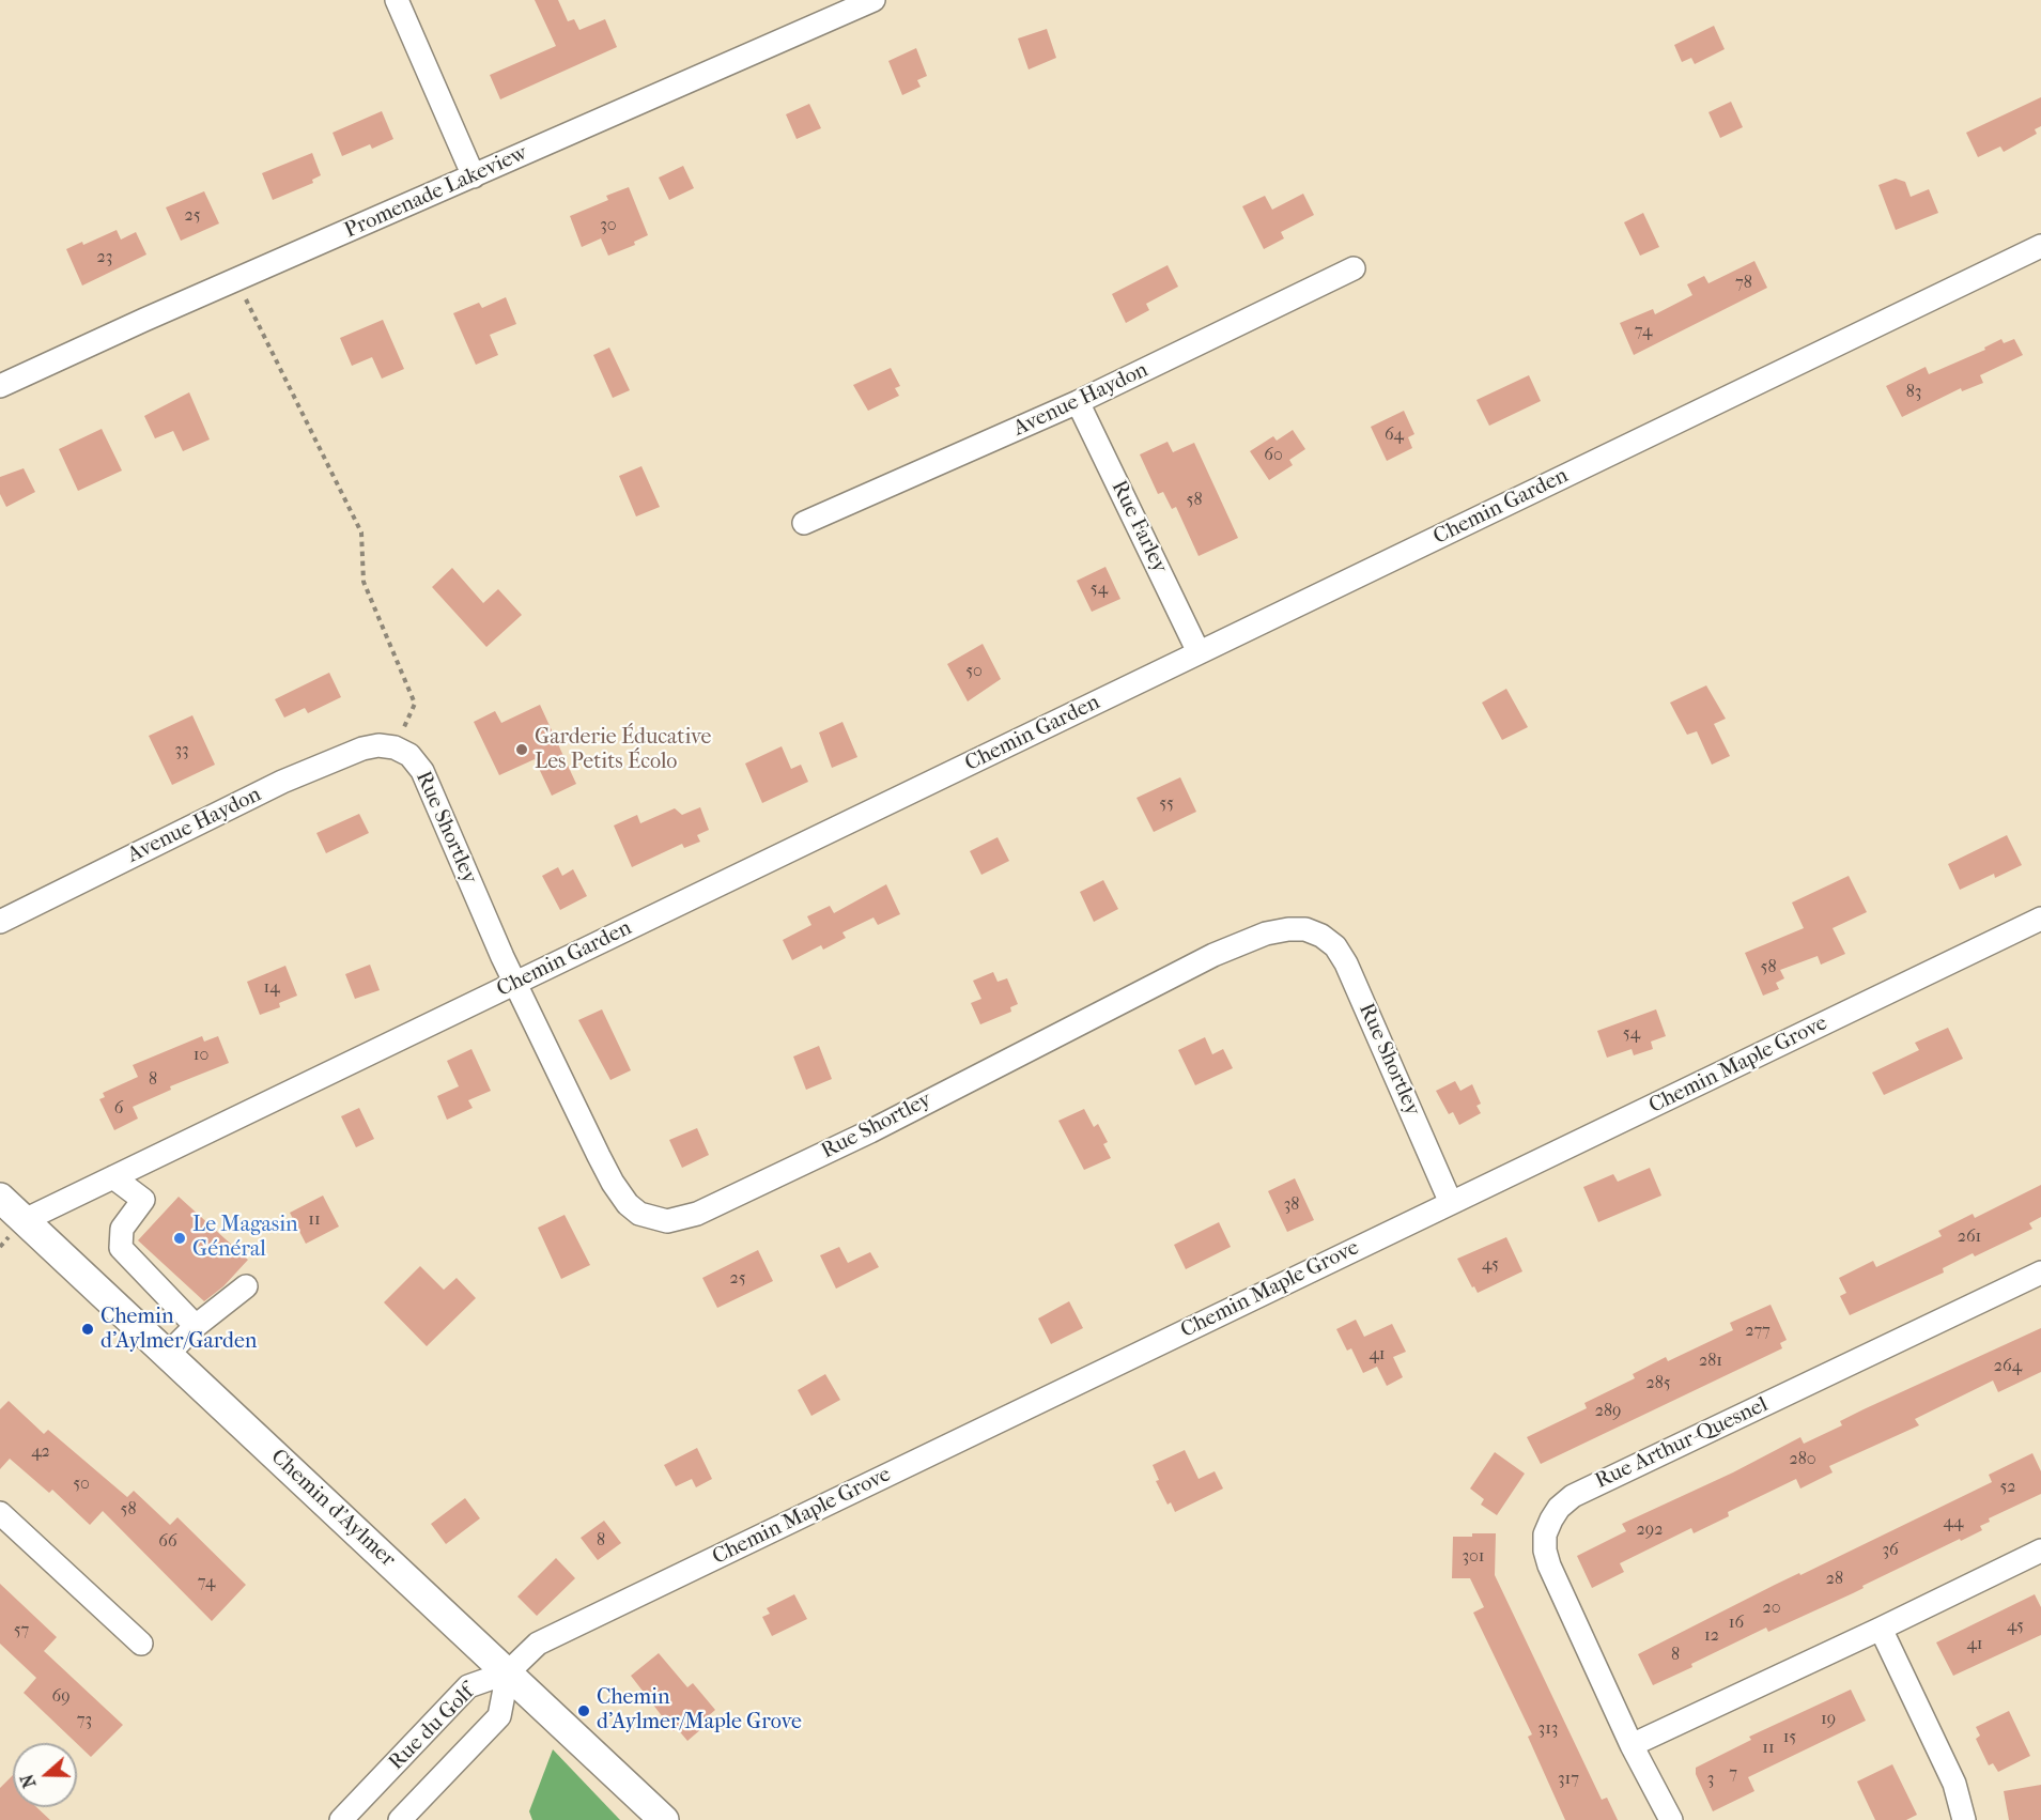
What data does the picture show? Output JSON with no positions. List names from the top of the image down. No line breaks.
{"streets":{"main road":["Chemin d'Aylmer"],"street":["Promenade Lakeview","Avenue Haydon","Chemin Garden","Rue Farley","Rue Shortley","Chemin Maple Grove","Rue Arthur-Quesnel","Rue du Golf"]},"crossings":[["Avenue Haydon","Rue Farley"],["Avenue Haydon","Rue Shortley"],["Chemin Garden","Rue Farley"],["Chemin Garden","Rue Shortley"],["Chemin Garden","Chemin d'Aylmer"],["Rue Shortley","Chemin Maple Grove"],["Chemin Maple Grove","Chemin d'Aylmer"],["Chemin Maple Grove","Rue du Golf"],["Chemin d'Aylmer","Rue du Golf"]],"places":["Garderie Éducative Les Petits Écolo","Le Magasin Général","Chemin d'Aylmer/Garden","Chemin d'Aylmer/Maple Grove"],"house_numbers":["25","30","23","78","74","83","64","60","58","54","50","33","55","58","14","54","10","8","6","38","11","261","45","25","277","41","281","264","285","289","42","280","50","52","58","44","292","8","66","36","301","28","74","20","16","45","57","12","41","8","69","19","73","313","15","11","7","317","3"],"north":"left"}
